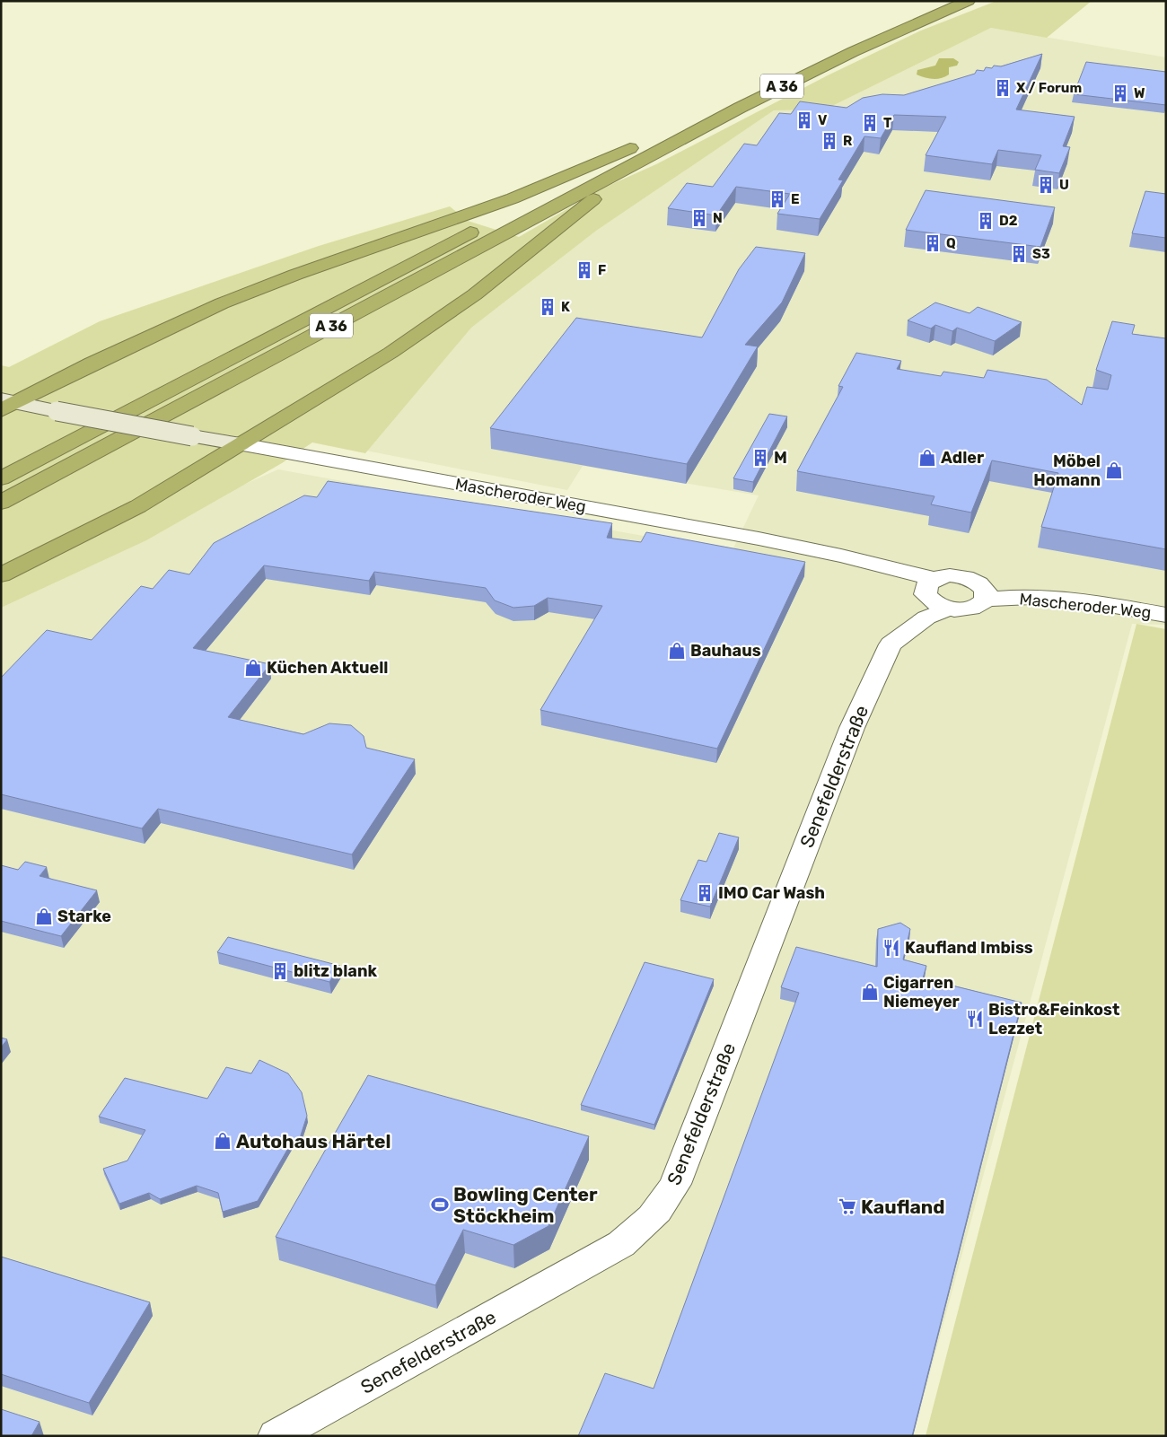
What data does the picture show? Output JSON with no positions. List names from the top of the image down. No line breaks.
{"streets":{"highway":["A 36"],"main road":["Mascheroder Weg"],"street":["Senefelderstraße"]},"crossings":[["A 36","Mascheroder Weg"],["Mascheroder Weg","Senefelderstraße"]],"places":{"building":["X / Forum","W","V","T","R","U","E","N","D2","Q","S3","F","K","M","IMO Car Wash","blitz blank"],"shop":["Adler","Möbel Homann","Bauhaus","Küchen Aktuell","Starke","Cigarren Niemeyer","Autohaus Härtel"],"restaurant":["Kaufland Imbiss","Bistro&Feinkost Lezzet"],"sports":["Bowling Center Stöckheim"],"supermarket":["Kaufland"]}}
